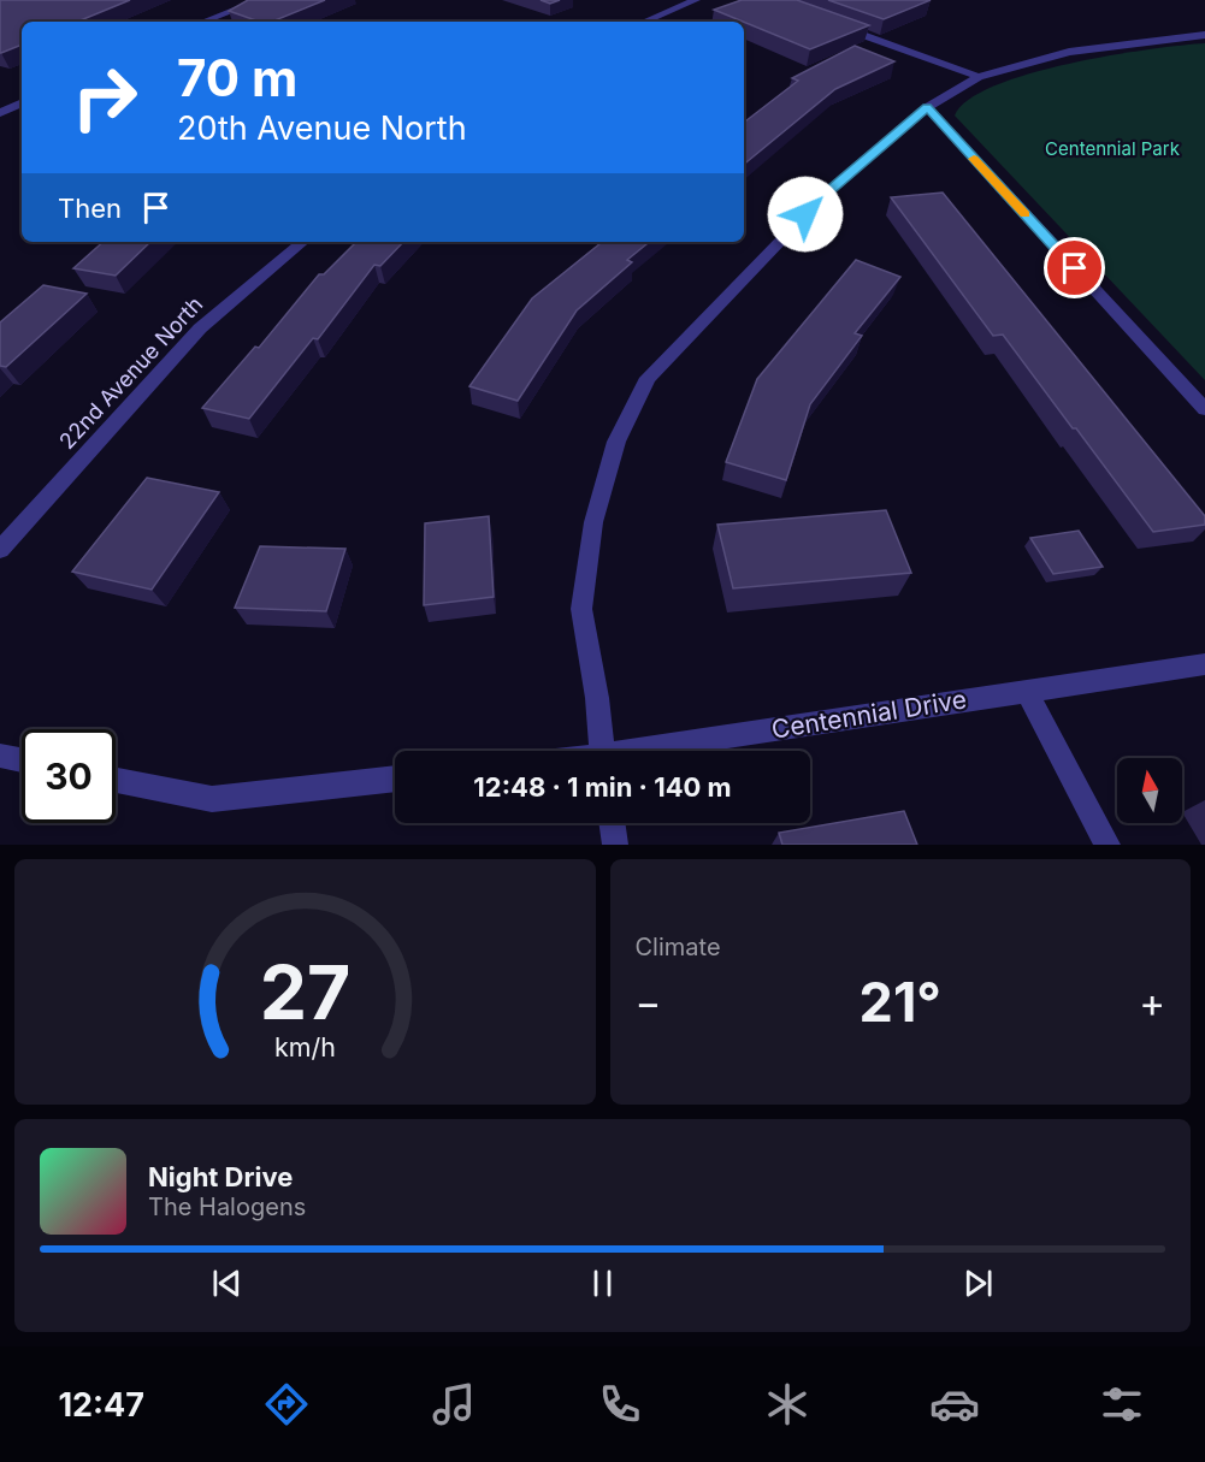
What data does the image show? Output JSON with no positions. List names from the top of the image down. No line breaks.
{"streets":{"street":["22nd Avenue North","Centennial Drive"]},"parks":["Centennial Park"],"north":"top","page":{"turn":["70 m","20th Avenue North"],"then":"Then","limit":"30","trip":"12:48 · 1 min · 140 m","tile":"Climate","heat":["−","21°","+"],"song":["Night Drive","The Halogens"],"tabs":"12:47","gauge":["27","km/h"]}}
